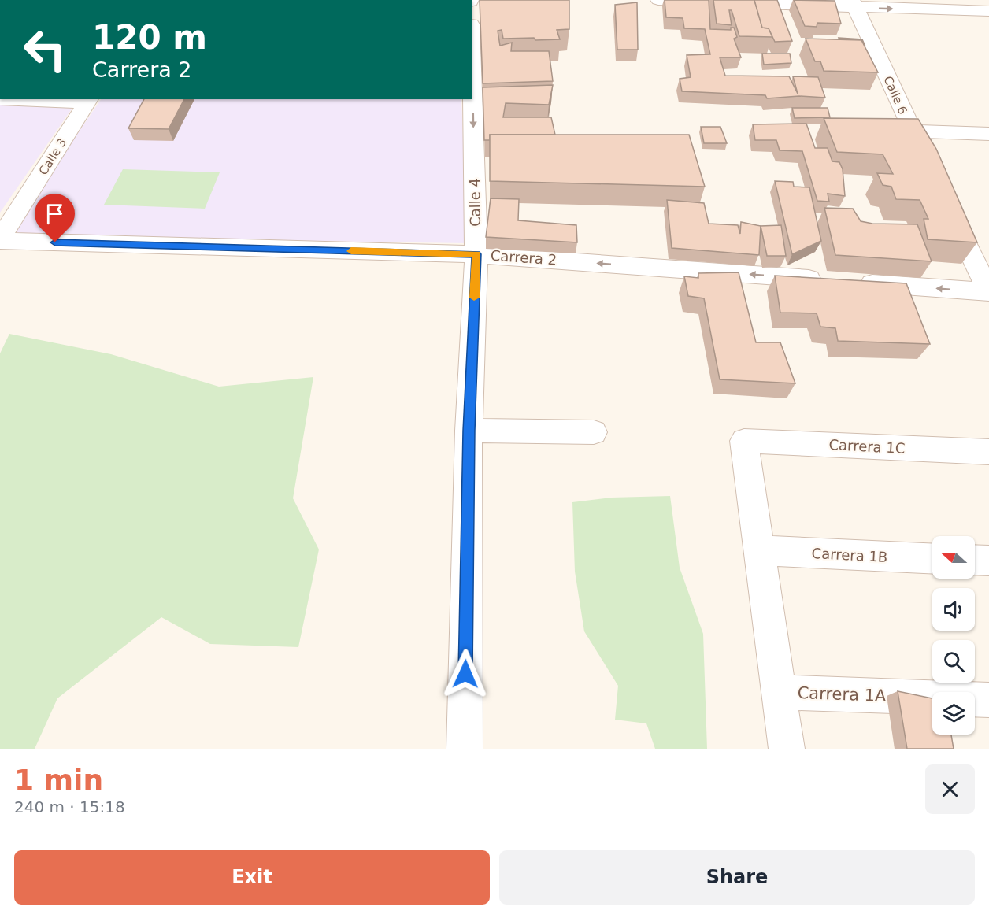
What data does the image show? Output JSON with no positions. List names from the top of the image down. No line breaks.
{"streets":{"street":["Calle 6","Calle 3","Calle 4","Carrera 2","Carrera 1C","Carrera 1B","Carrera 1A"]},"crossings":[["Calle 3","Carrera 2"],["Calle 4","Carrera 2"],["Carrera 1C","Carrera 1B"]],"north":"left","page":{"turn":["120 m","Carrera 2"],"heading":["1 min","240 m · 15:18"],"buttons":["Exit","Share"]}}
